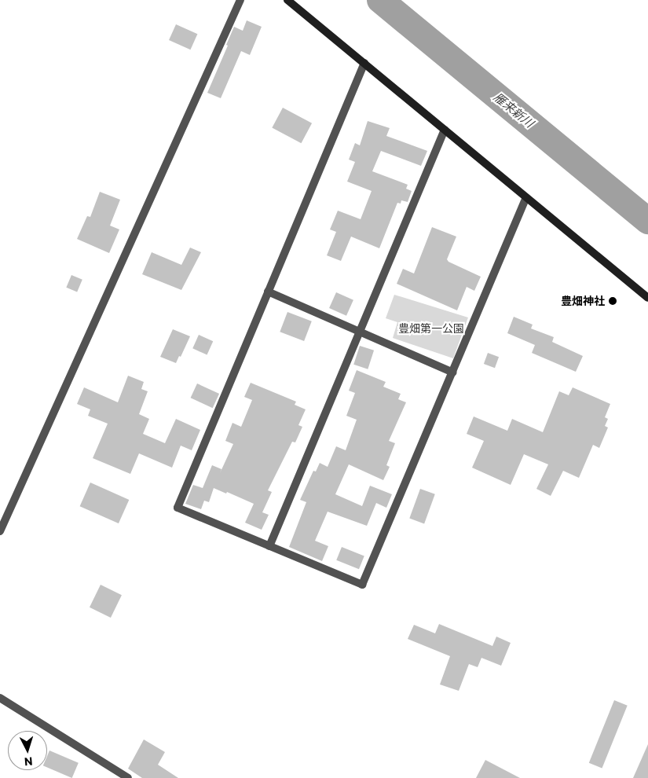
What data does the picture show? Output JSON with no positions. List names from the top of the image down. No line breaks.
{"water":["雁来新川"],"parks":["豊畑第一公園"],"places":["豊畑神社"],"north":"bottom"}
